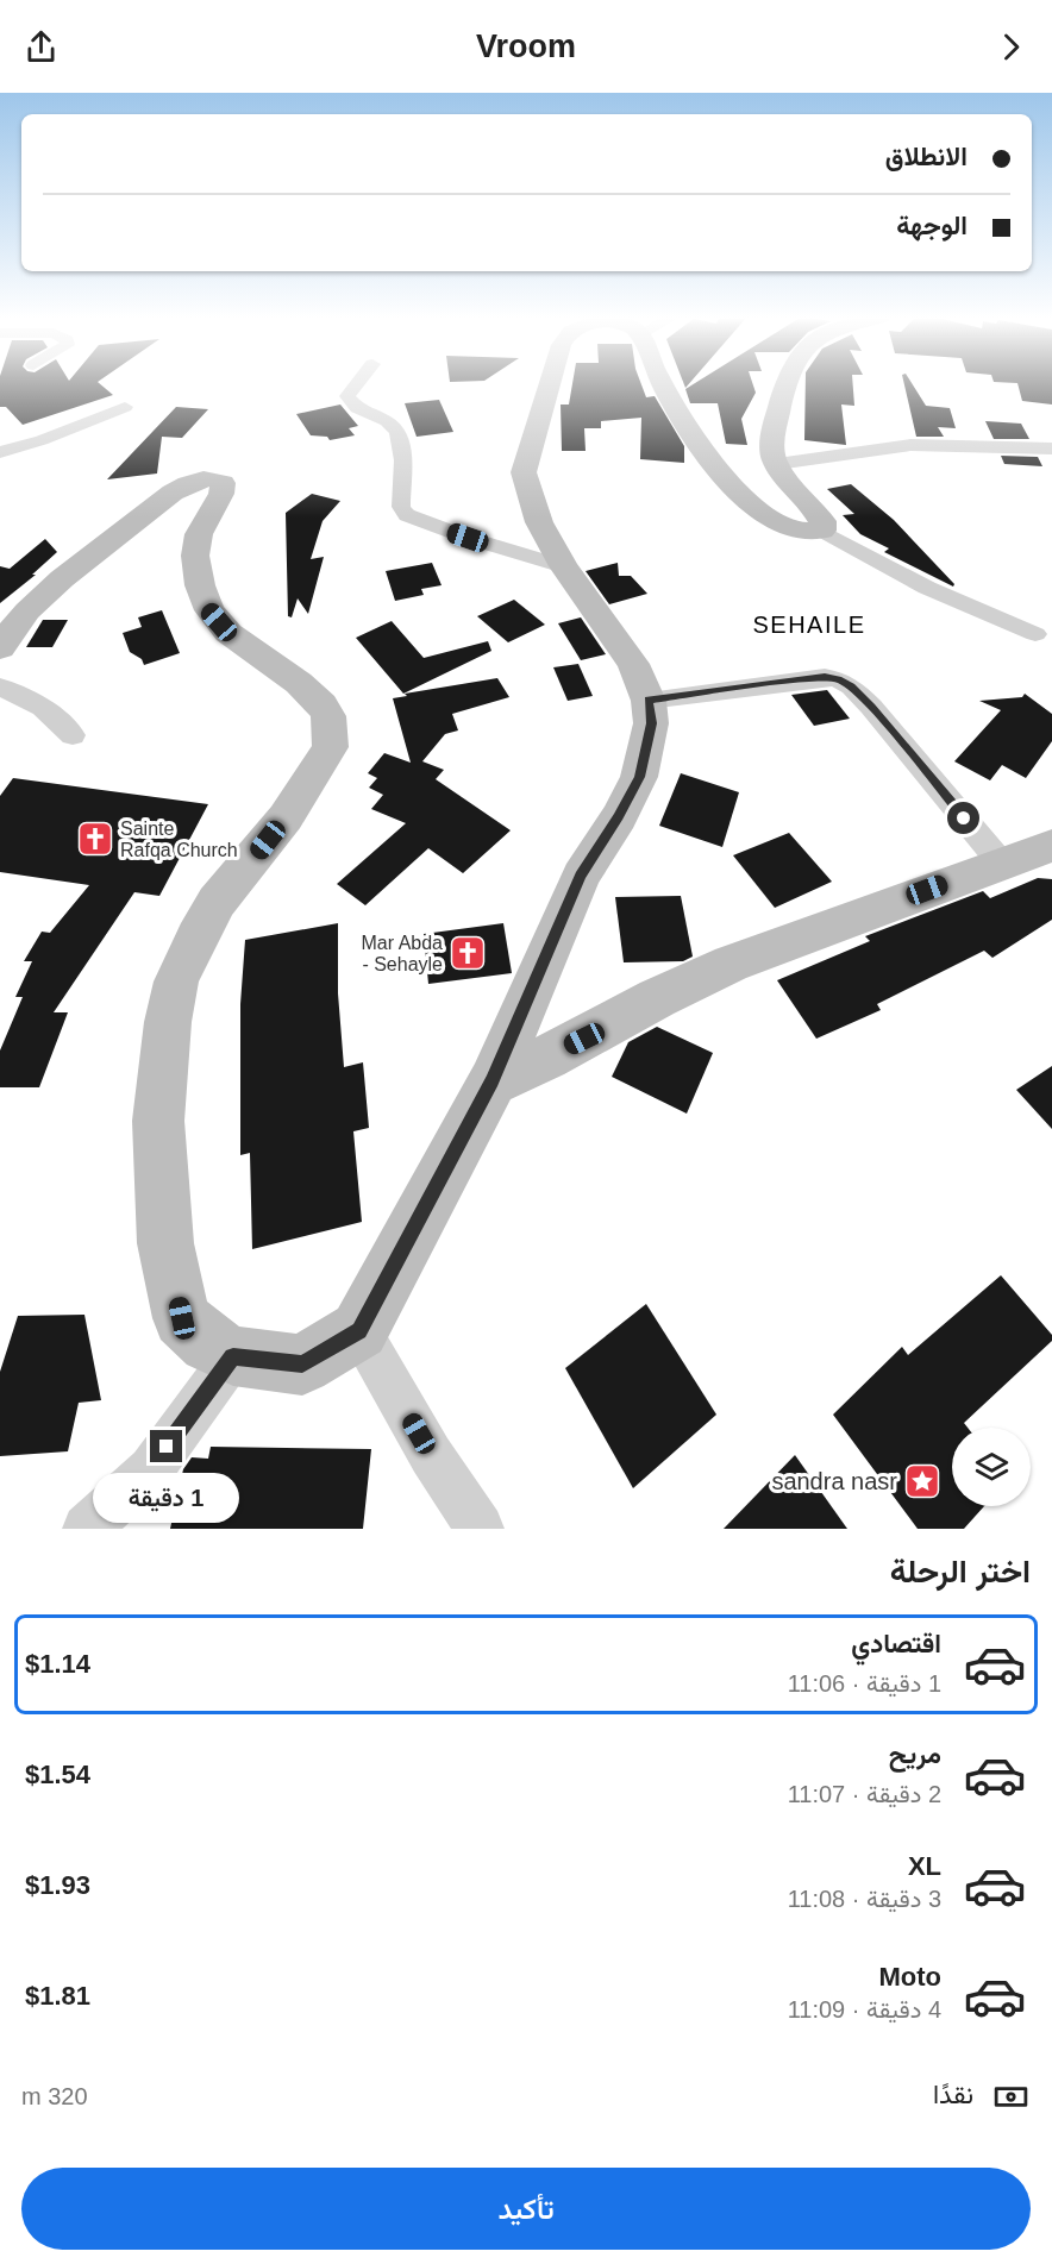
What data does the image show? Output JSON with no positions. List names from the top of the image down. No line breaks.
{"districts":["SEHAILE"],"places":{"church":["Sainte Rafqa Church","Mar Abda - Sehayle"],"place":["sandra nasr"]},"page":{"header":"Vroom","banner":["الانطلاق","الوجهة"],"bubble":"1 دقيقة","heading":"اختر الرحلة","list":[{"name":"اقتصادي","note":"1 دقيقة · 11:06","value":"$1.14"},{"name":"مريح","note":"2 دقيقة · 11:07","value":"$1.54"},{"name":"XL","note":"3 دقيقة · 11:08","value":"$1.93"},{"name":"Moto","note":"4 دقيقة · 11:09","value":"$1.81"}],"pay":["نقدًا","320 m"],"buttons":"تأكيد"}}
